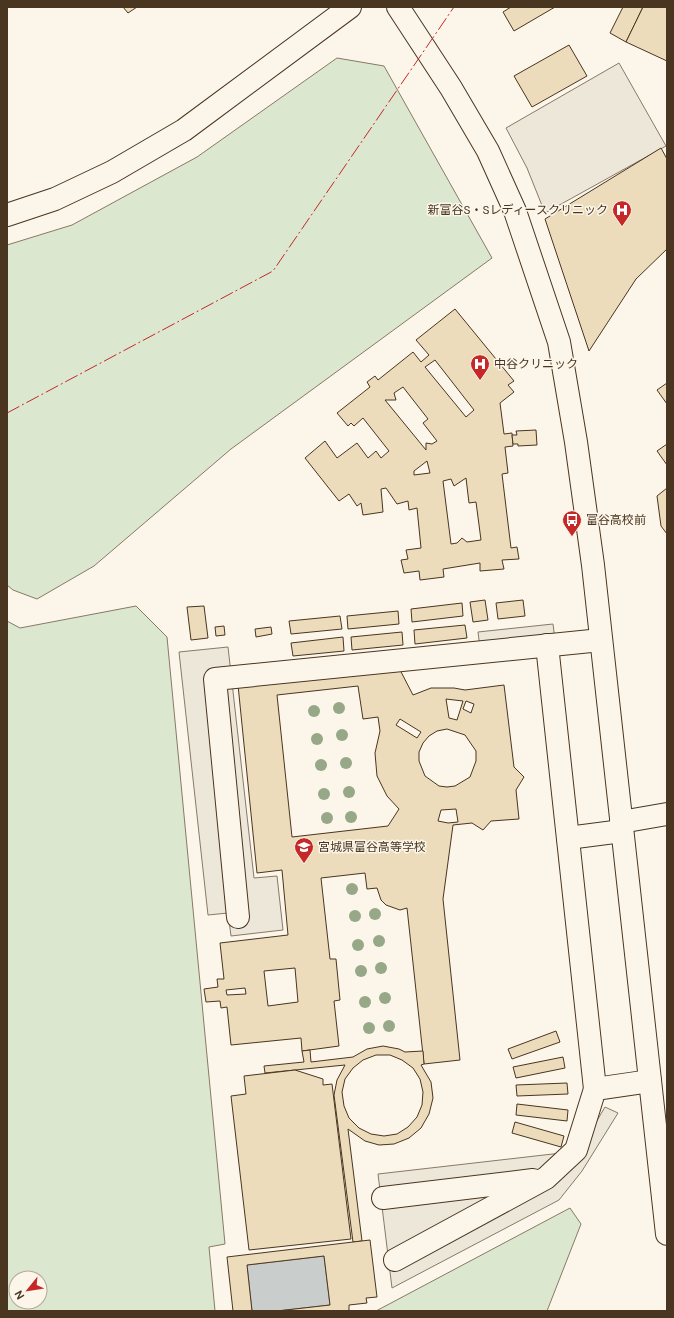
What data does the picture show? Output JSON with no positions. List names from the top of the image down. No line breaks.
{"places":{"hospital":["新富谷S・Sレディースクリニック","中谷クリニック"],"bus stop":["富谷高校前"],"school or university":["宮城県富谷高等学校"]},"north":"bottom left"}
